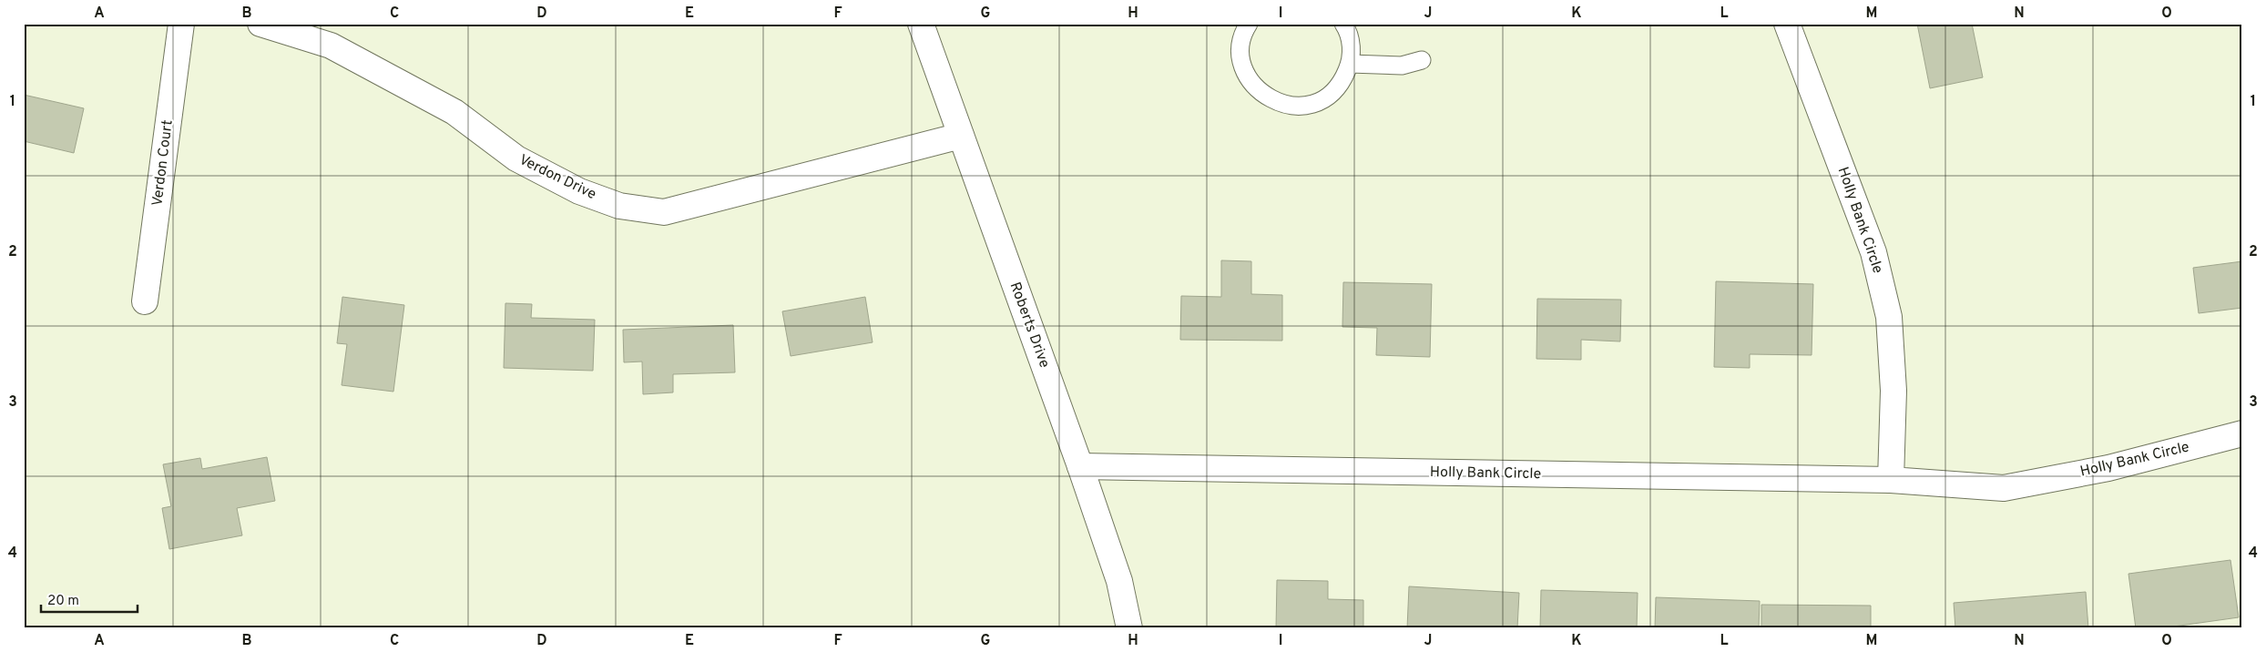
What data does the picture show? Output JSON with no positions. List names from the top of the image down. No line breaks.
{"streets":{"street":["Verdon Court","Verdon Drive","Holly Bank Circle","Roberts Drive"]},"crossings":[["Verdon Drive","Roberts Drive"],["Holly Bank Circle","Roberts Drive"]],"scale_bar":"20 m","grid":{"columns":["A","B","C","D","E","F","G","H","I","J","K","L","M","N","O"],"rows":["1","2","3","4"]}}
